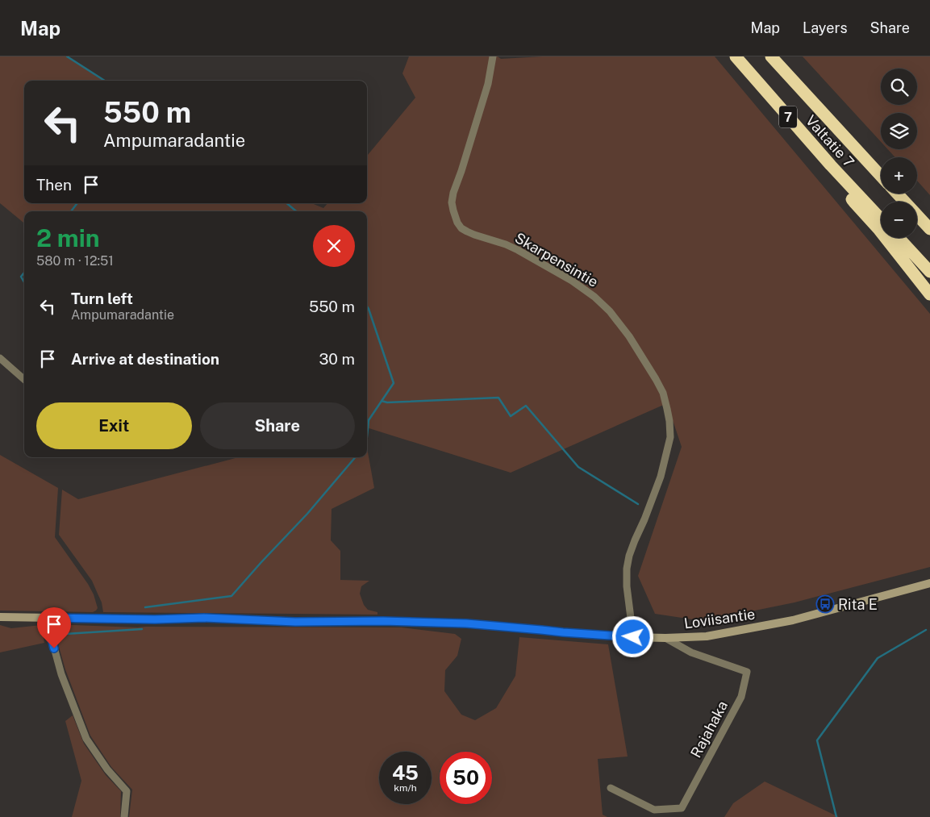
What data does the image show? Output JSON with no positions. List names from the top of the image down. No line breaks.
{"streets":{"highway":["7","Valtatie 7"],"main road":["Loviisantie"],"street":["Skarpensintie","Rajahaka"]},"crossings":[["Skarpensintie","Loviisantie"],["Loviisantie","Rajahaka"]],"places":{"bus stop":["Rita E"]},"page":{"header":"Map","nav":["Map","Layers","Share"],"map_buttons":["+","−"],"turn":["550 m","Ampumaradantie"],"then":"Then","heading":["2 min","580 m · 12:51"],"list":[{"name":"Turn left","note":"Ampumaradantie","value":"550 m"},{"name":"Arrive at destination","value":"30 m"}],"buttons":["Exit","Share"],"speed":"45 km/h","limit":"50"}}
